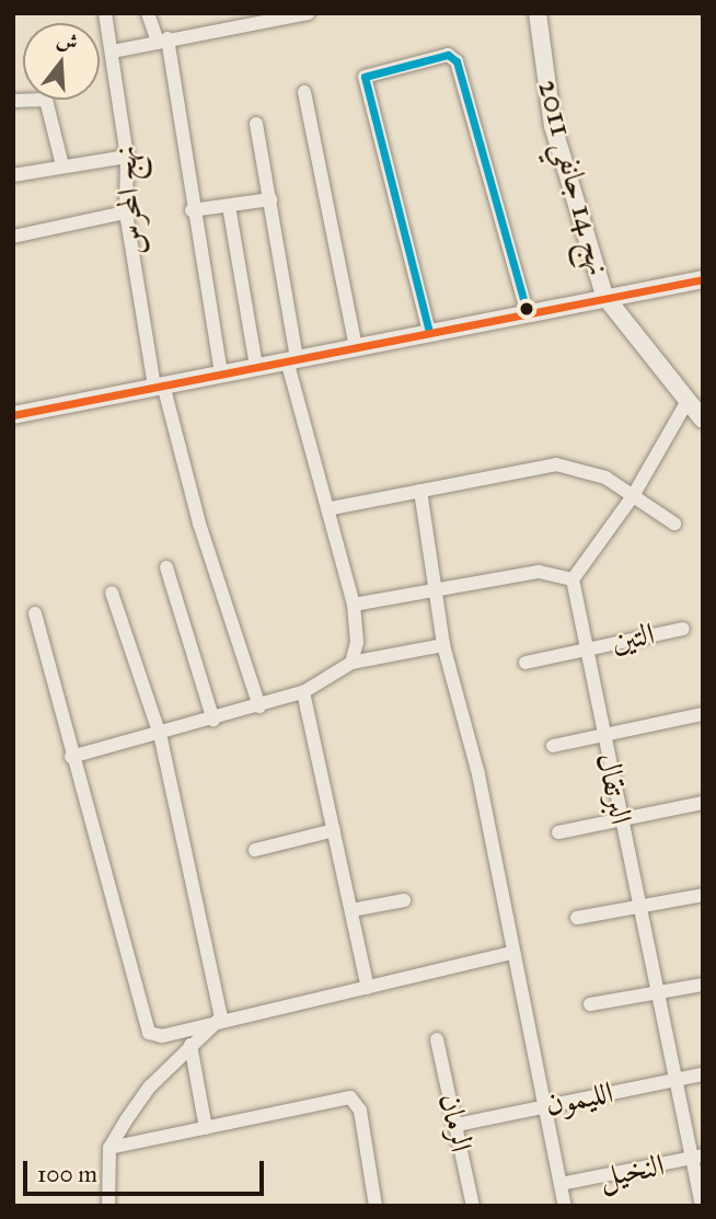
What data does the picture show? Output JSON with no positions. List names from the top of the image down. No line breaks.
{"streets":{"street":["نهج 14 جانفي 2011","نهج المحرس","التين","البرتقال","الليمون","الرمان","النخيل"]},"crossings":[["التين","البرتقال"],["البرتقال","الليمون"],["البرتقال","النخيل"],["الليمون","الرمان"]],"scale_bar":"100 m","north":"top"}
